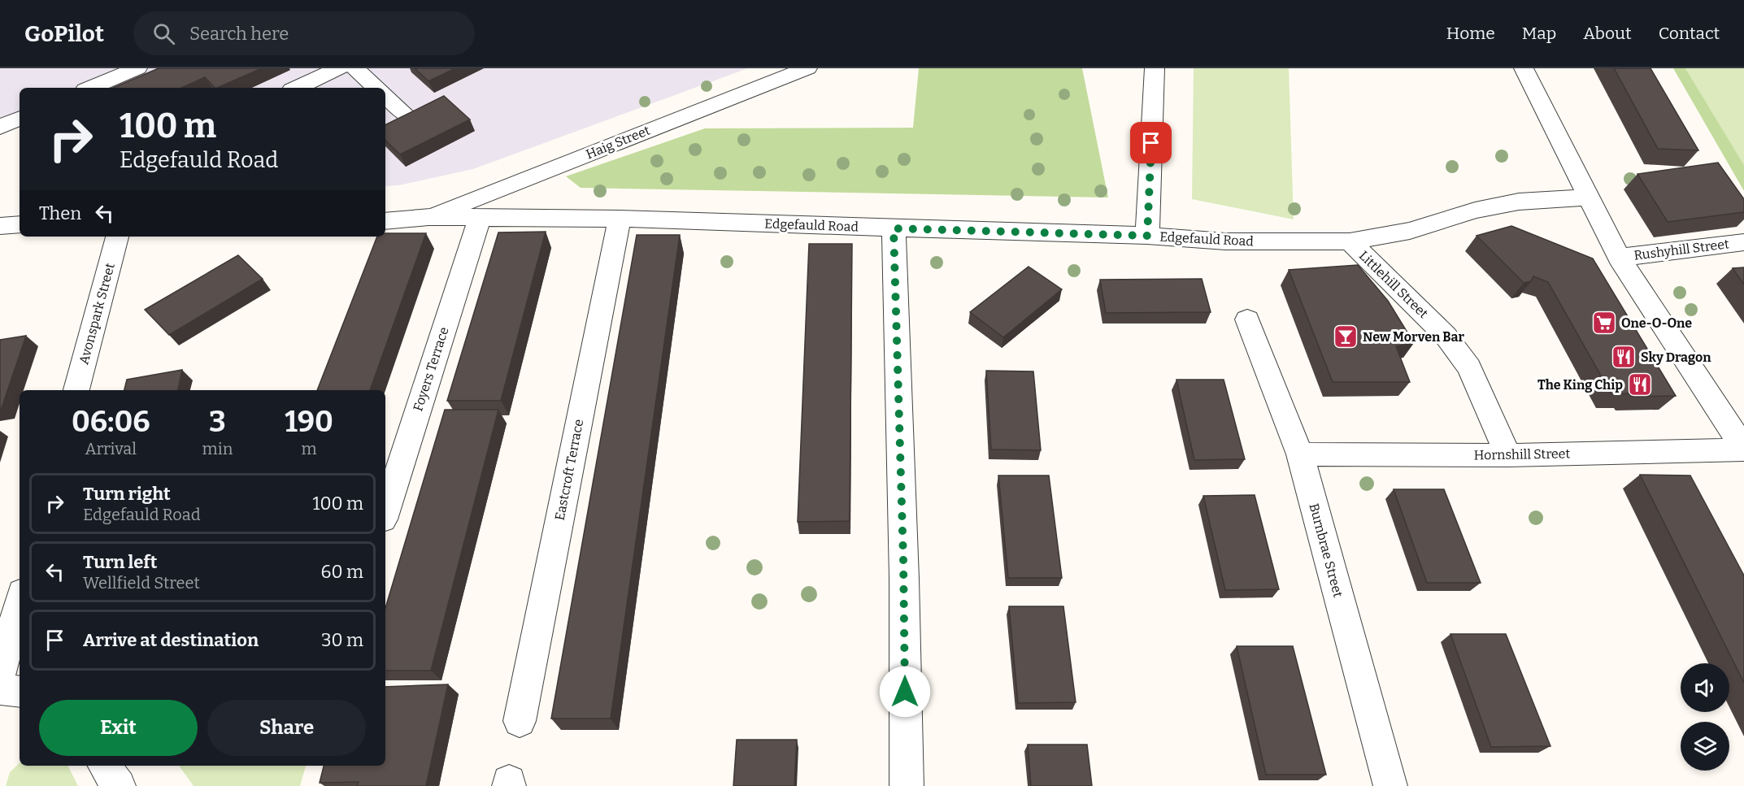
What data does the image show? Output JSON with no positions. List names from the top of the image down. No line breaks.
{"streets":{"street":["Haig Street","Edgefauld Road","Rushyhill Street","Littlehill Street","Avonspark Street","Foyers Terrace","Hornshill Street","Eastcroft Terrace","Burnbrae Street"]},"crossings":[["Haig Street","Edgefauld Road"],["Edgefauld Road","Littlehill Street"],["Edgefauld Road","Foyers Terrace"],["Edgefauld Road","Eastcroft Terrace"],["Littlehill Street","Hornshill Street"],["Hornshill Street","Burnbrae Street"]],"places":{"supermarket":["One-O-One"],"bar":["New Morven Bar"],"restaurant":["Sky Dragon","The King Chip"]},"page":{"header":"GoPilot","search":"Search here","nav":["Home","Map","About","Contact"],"turn":["100 m","Edgefauld Road"],"then":"Then","eta":["06:06","Arrival","3","min","190","m"],"list":[{"name":"Turn right","note":"Edgefauld Road","value":"100 m"},{"name":"Turn left","note":"Wellfield Street","value":"60 m"},{"name":"Arrive at destination","value":"30 m"}],"buttons":["Exit","Share"]}}
